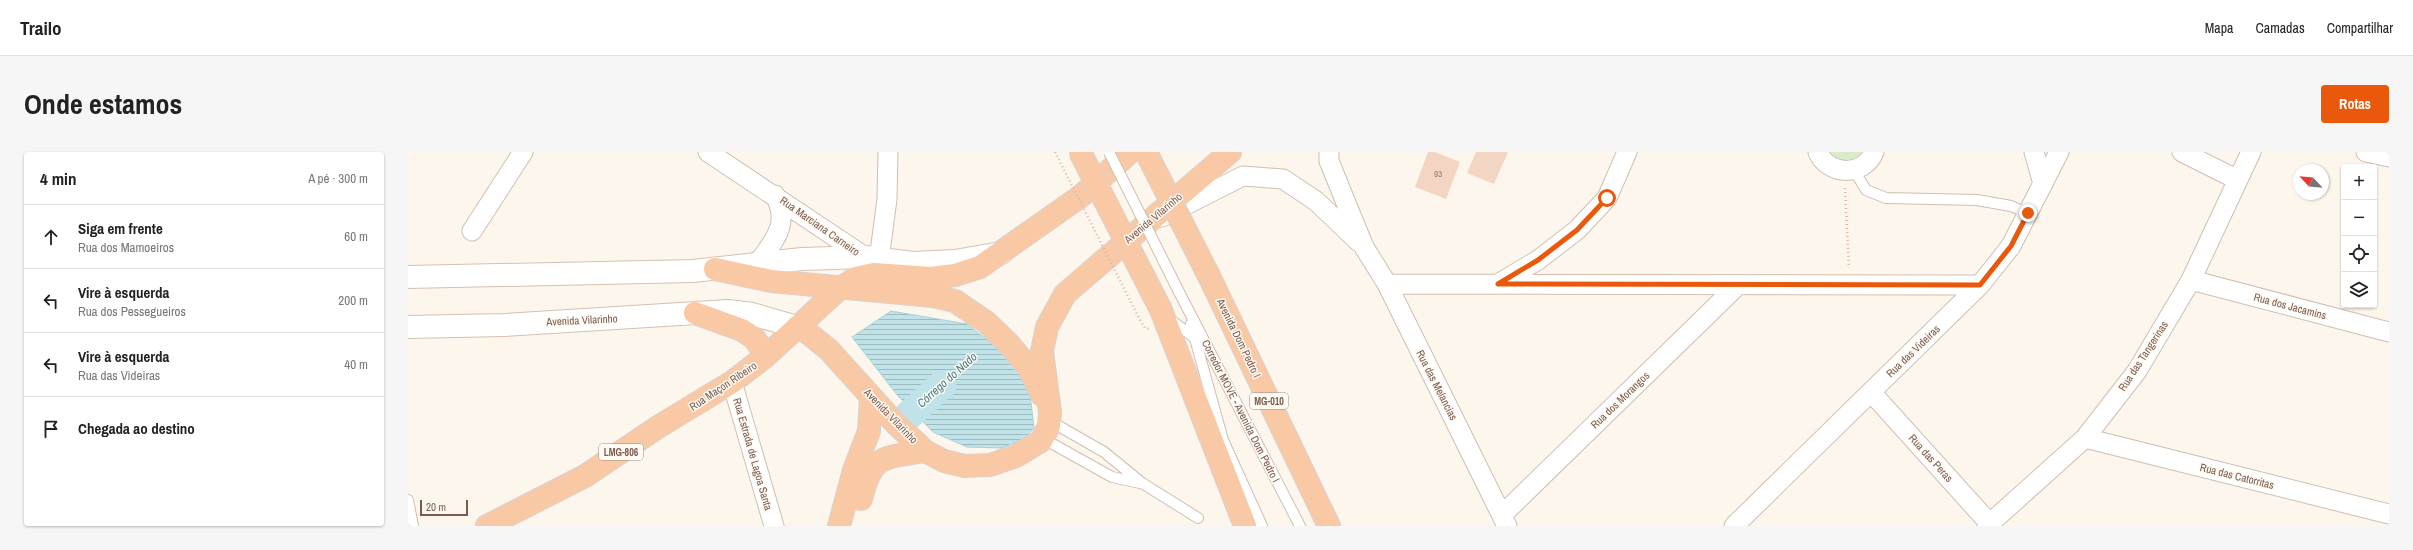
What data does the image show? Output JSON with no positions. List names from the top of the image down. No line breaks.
{"streets":{"highway":["Avenida Vilarinho","Avenida Dom Pedro I","Rua Maçon Ribeiro","MG-010","LMG-806"],"street":["Rua Marciana Carneiro","Rua dos Jacamins","Rua das Videiras","Rua das Tangerinas","Rua das Melancias","Rua dos Morangos","Rua Estrada de Lagoa Santa","Rua das Peras","Rua das Catorritas"],"lane":["Corredor MOVE - Avenida Dom Pedro I"]},"crossings":[["Avenida Vilarinho","Rua das Melancias"],["Avenida Vilarinho","Rua Maçon Ribeiro"],["Rua dos Jacamins","Rua das Tangerinas"],["Rua das Videiras","Rua das Peras"],["Rua das Tangerinas","Rua das Peras"],["Rua das Tangerinas","Rua das Catorritas"],["Rua das Melancias","Rua dos Morangos"],["Rua Maçon Ribeiro","Rua Estrada de Lagoa Santa"]],"water":["Córrego do Nado"],"house_numbers":["93"],"scale_bar":"20 m","north":"top left","page":{"header":"Trailo","nav":["Mapa","Camadas","Compartilhar"],"title":"Onde estamos","buttons":"Rotas","heading":["4 min","A pé · 300 m"],"map_buttons":["+","−"],"list":[["Siga em frente","Rua dos Mamoeiros","60 m"],["Vire à esquerda","Rua dos Pessegueiros","200 m"],["Vire à esquerda","Rua das Videiras","40 m"],"Chegada ao destino"],"scale":"20 m"}}
